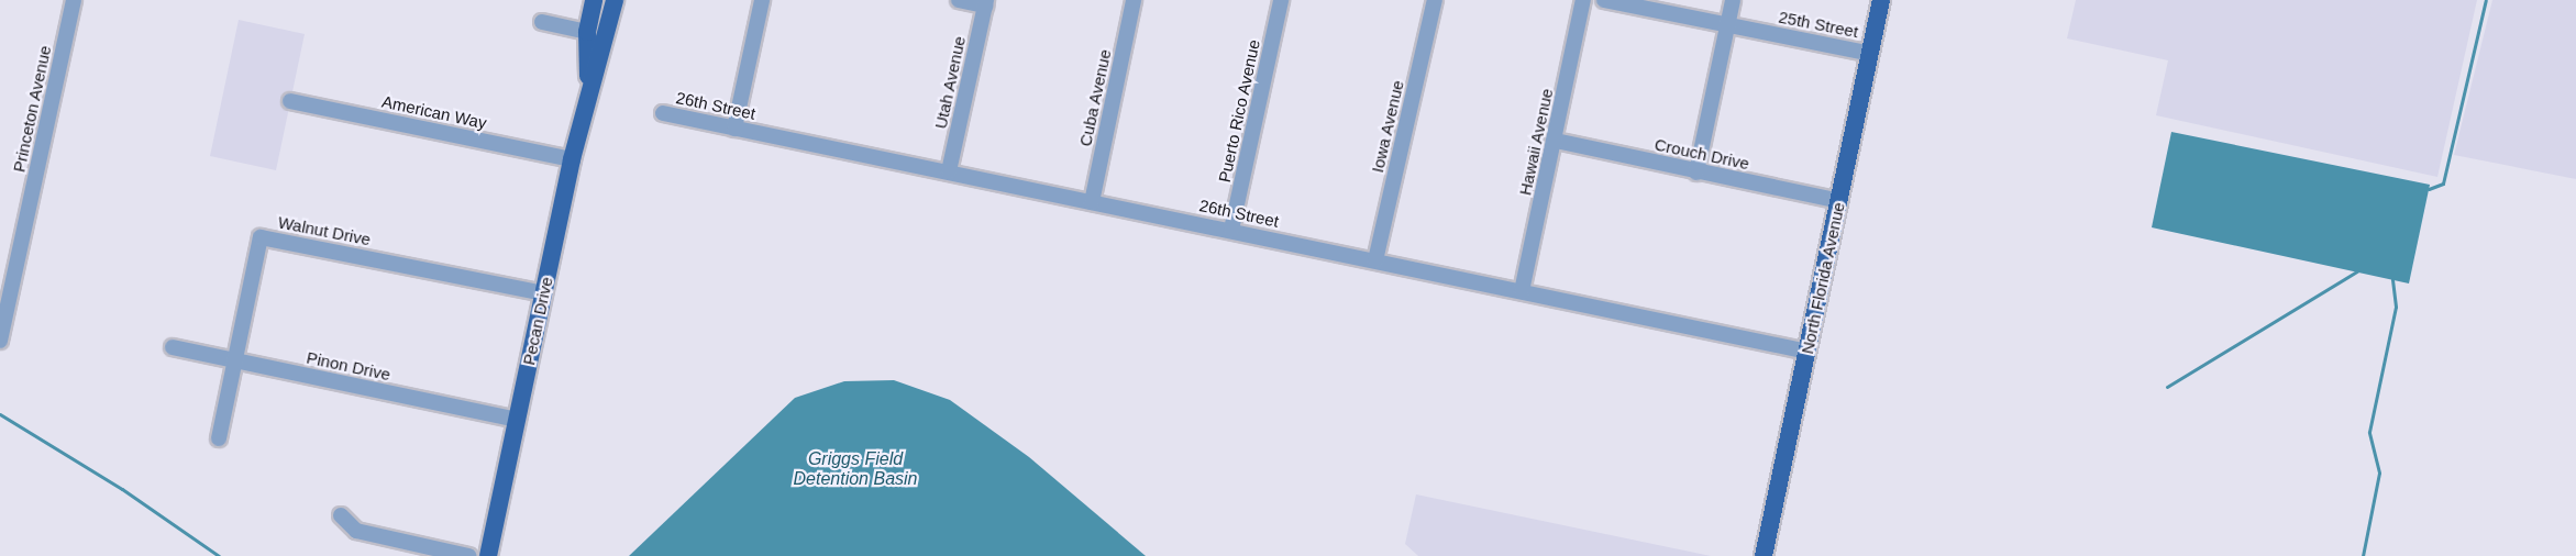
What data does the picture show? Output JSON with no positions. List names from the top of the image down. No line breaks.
{"streets":{"main road":["North Florida Avenue","Pecan Drive"],"street":["25th Street","Utah Avenue","Cuba Avenue","26th Street","Princeton Avenue","Puerto Rico Avenue","American Way","Iowa Avenue","Hawaii Avenue","Crouch Drive","Walnut Drive","Pinon Drive"]},"crossings":[["25th Street","North Florida Avenue"],["Utah Avenue","26th Street"],["Cuba Avenue","26th Street"],["26th Street","Puerto Rico Avenue"],["26th Street","Iowa Avenue"],["26th Street","Hawaii Avenue"],["26th Street","North Florida Avenue"],["American Way","Pecan Drive"],["Hawaii Avenue","Crouch Drive"],["Crouch Drive","North Florida Avenue"],["Walnut Drive","Pecan Drive"],["Walnut Drive","Pinon Drive"],["Pecan Drive","Pinon Drive"]],"water":["Griggs Field Detention Basin"]}
